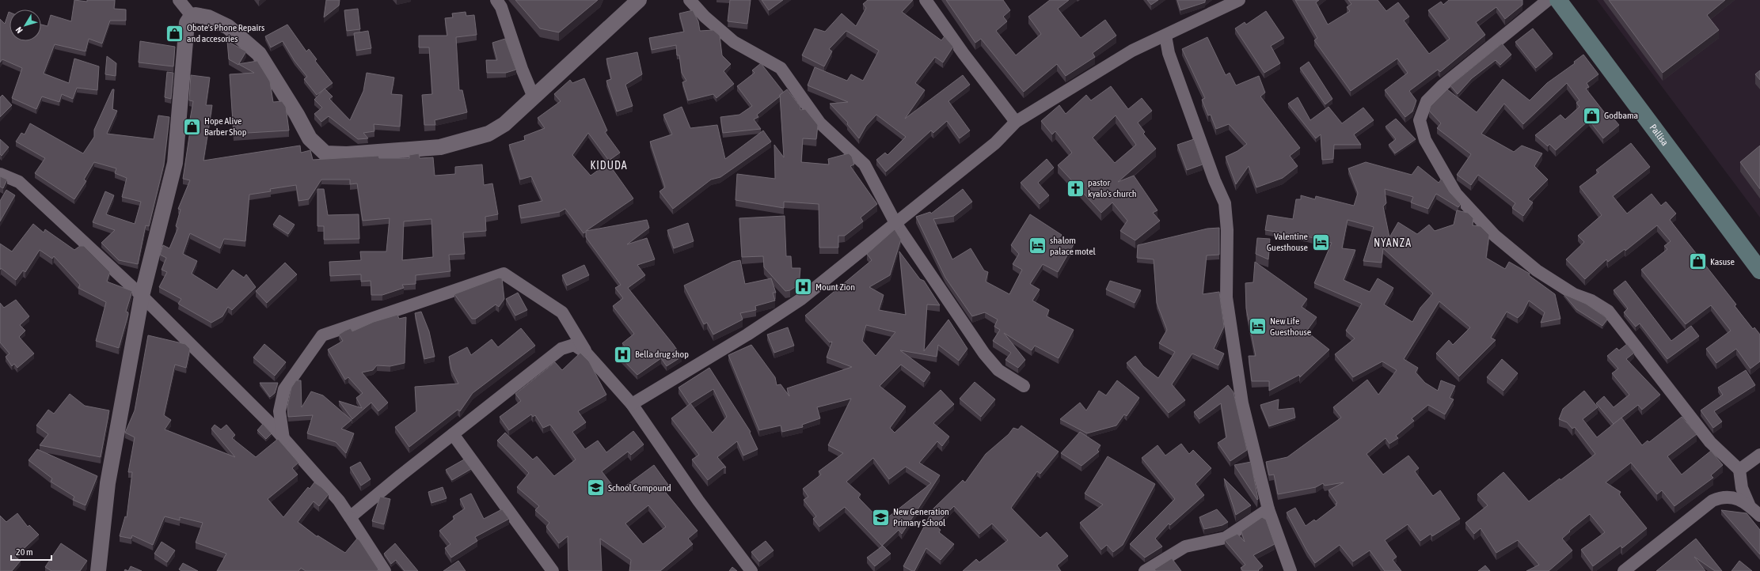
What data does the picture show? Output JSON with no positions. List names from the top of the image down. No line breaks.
{"streets":{"main road":["Pallisa"]},"districts":["KIDUDA","NYANZA"],"places":{"shop":["Obote's Phone Repairs and accesories","Godbama","Hope Alive Barber Shop","Kasuse"],"church":["pastor kyalo's church"],"hotel":["Valentine Guesthouse","shalom palace motel","New Life Guesthouse"],"hospital":["Mount Zion","Bella drug shop"],"school or university":["School Compound","New Generation Primary School"]},"scale_bar":"20 m","north":"bottom left"}
